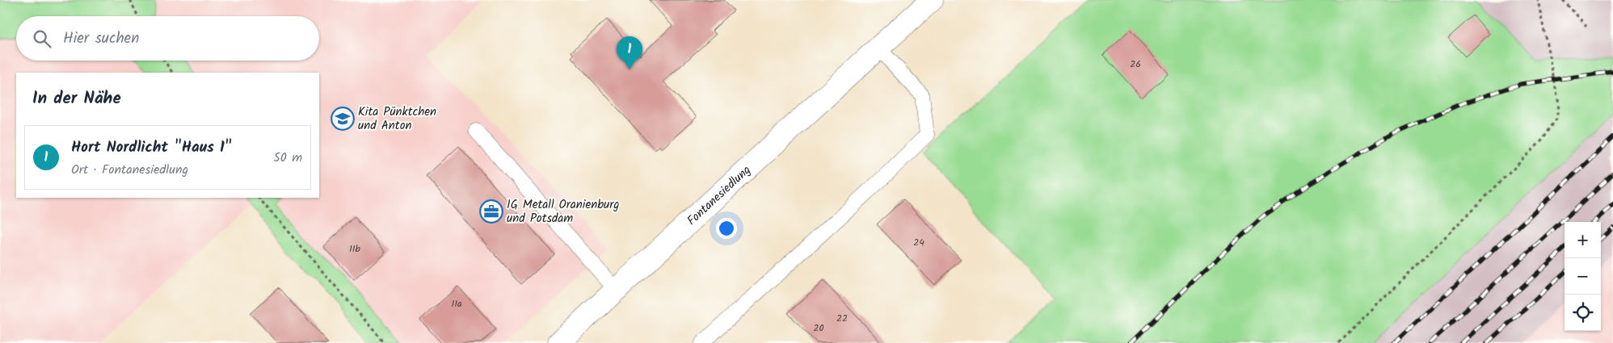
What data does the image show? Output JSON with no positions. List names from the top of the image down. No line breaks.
{"streets":{"street":["Fontanesiedlung"]},"places":{"school or university":["Kita Pünktchen und Anton"],"office":["IG Metall Oranienburg und Potsdam"]},"house_numbers":["26","24","11b","11a","22","20"],"page":{"search":"Hier suchen","pins":"1","heading":"In der Nähe","list":[{"mark":"1","name":"Hort Nordlicht \"Haus 1\"","note":"Ort · Fontanesiedlung","value":"50 m"}],"map_buttons":["+","−"]}}
